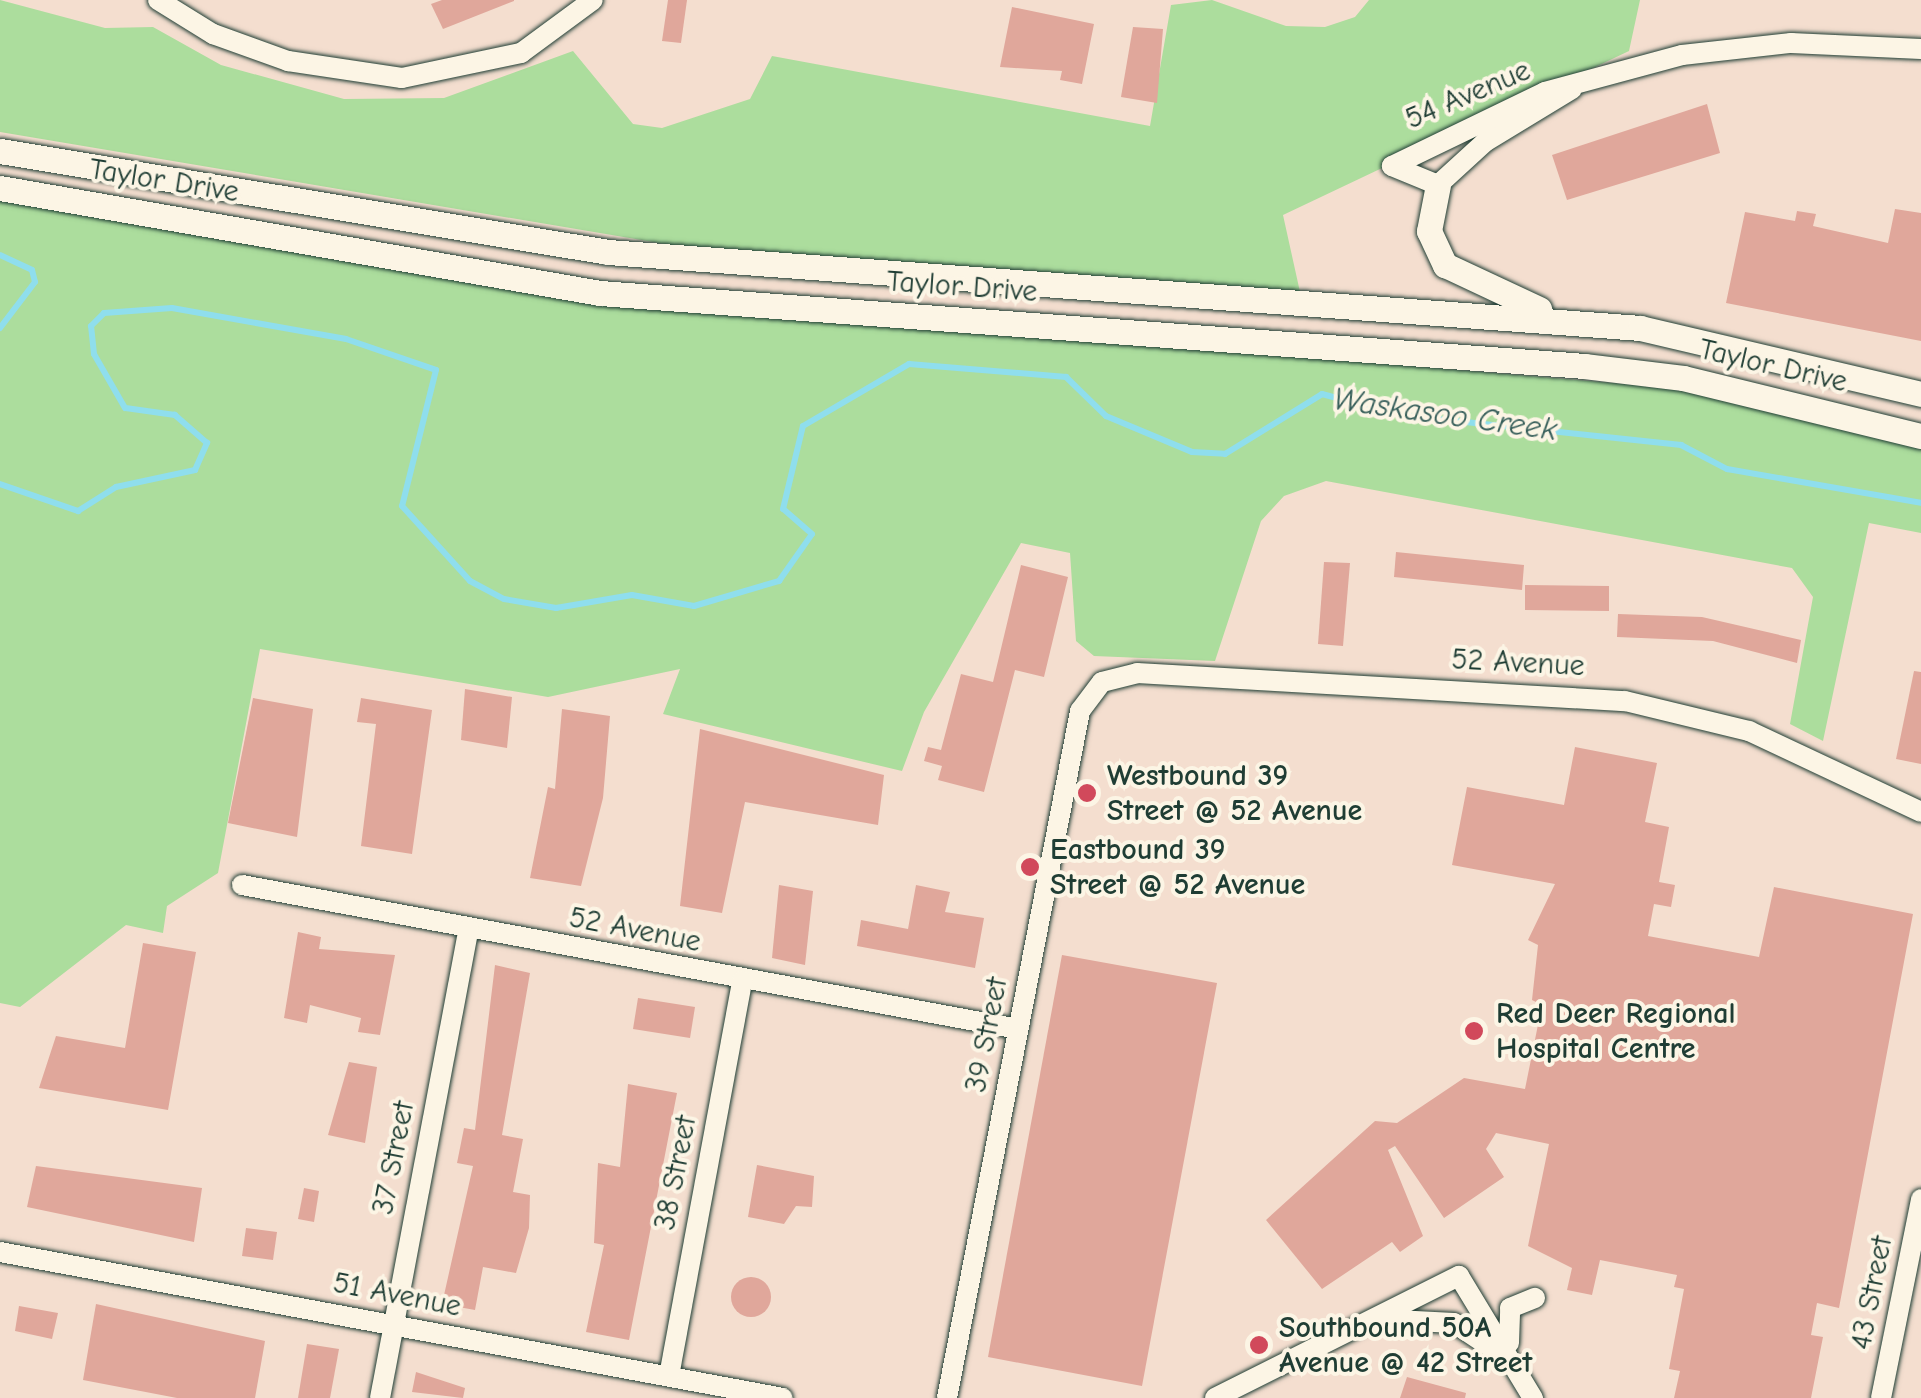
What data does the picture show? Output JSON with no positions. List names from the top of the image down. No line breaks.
{"streets":{"main road":["Taylor Drive"],"street":["54 Avenue","52 Avenue","39 Street","37 Street","38 Street","43 Street","51 Avenue"]},"crossings":[["52 Avenue","39 Street"],["52 Avenue","37 Street"],["52 Avenue","38 Street"],["37 Street","51 Avenue"],["38 Street","51 Avenue"]],"water":["Waskasoo Creek"],"places":["Westbound 39 Street @ 52 Avenue","Eastbound 39 Street @ 52 Avenue","Red Deer Regional Hospital Centre","Southbound 50A Avenue @ 42 Street"]}
